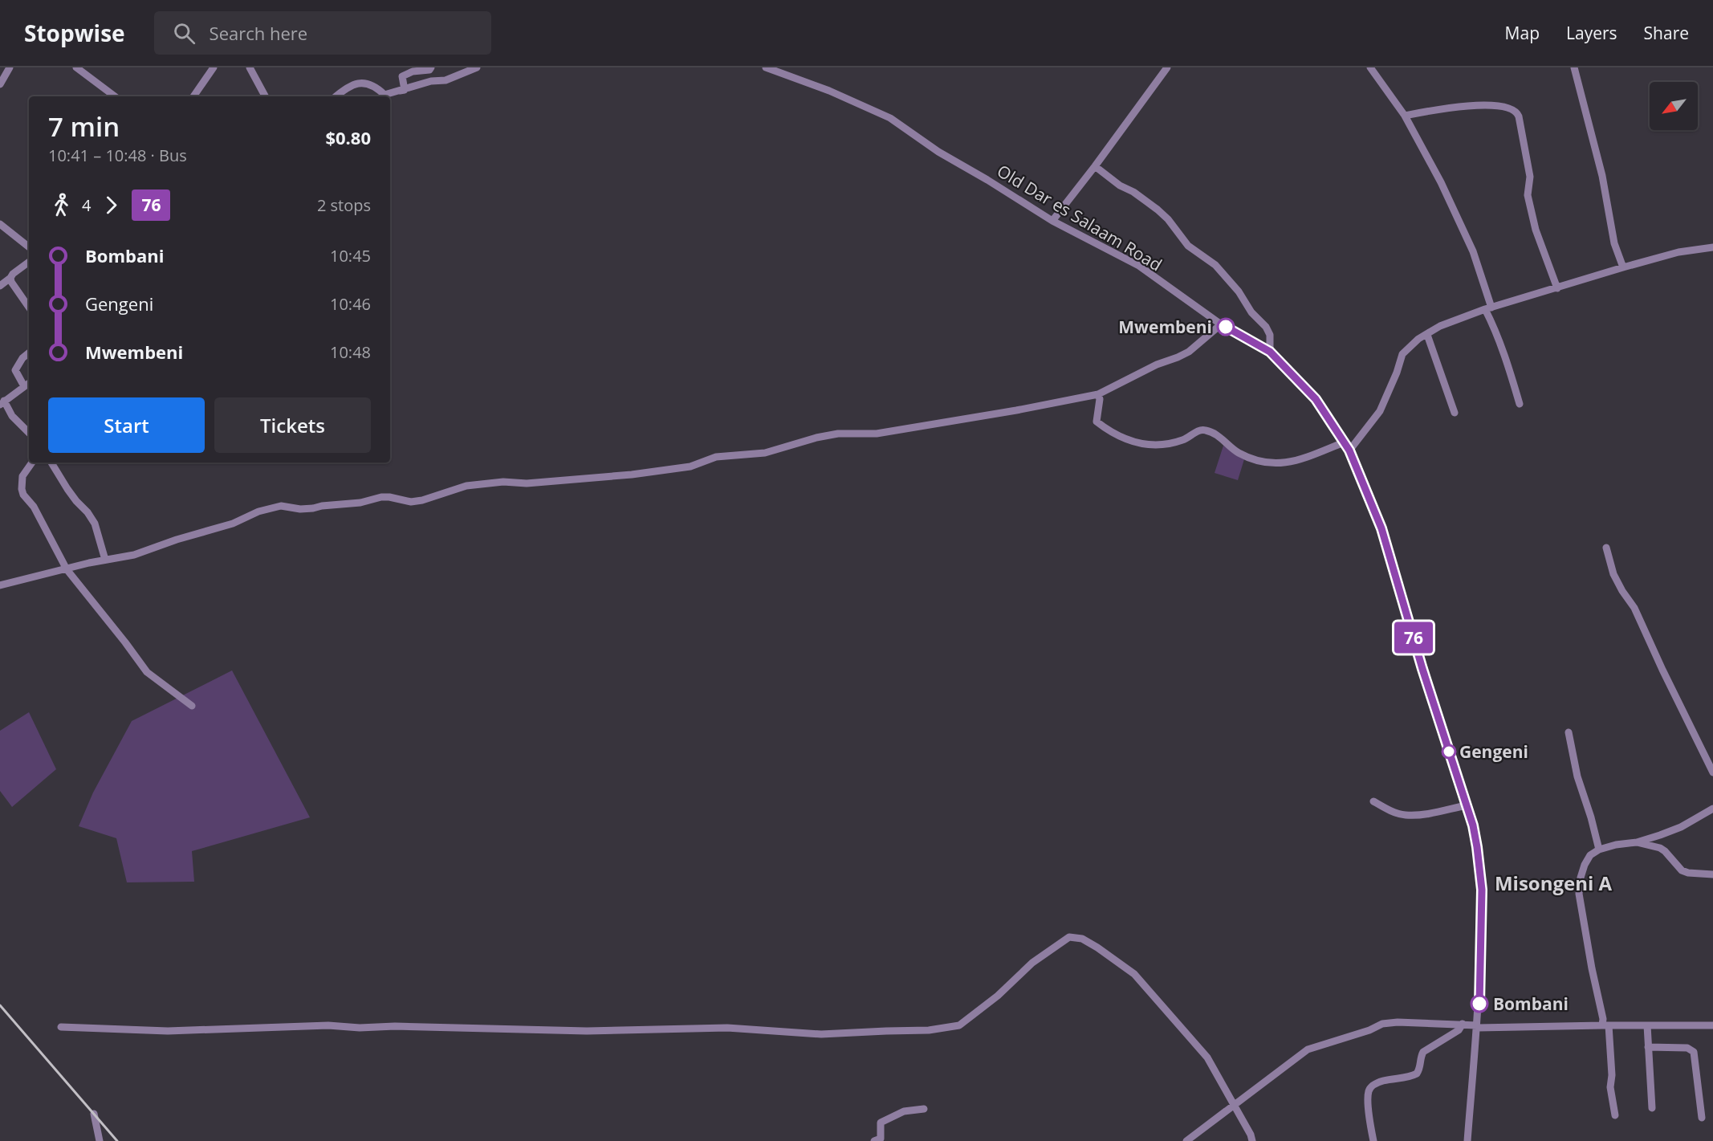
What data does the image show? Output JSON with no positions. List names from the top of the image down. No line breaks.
{"streets":{"street":["Old Dar es Salaam Road"]},"districts":["Misongeni A"],"places":["Mwembeni","Gengeni","Bombani"],"lines":["bus line 76"],"north":"bottom left","page":{"header":"Stopwise","search":"Search here","nav":["Map","Layers","Share"],"on_map":"76","heading":["7 min","10:41 – 10:48 · Bus","$0.80"],"legs":["4","76","2 stops"],"list":[{"name":"Bombani","value":"10:45"},{"name":"Gengeni","value":"10:46"},{"name":"Mwembeni","value":"10:48"}],"buttons":["Start","Tickets"]}}
